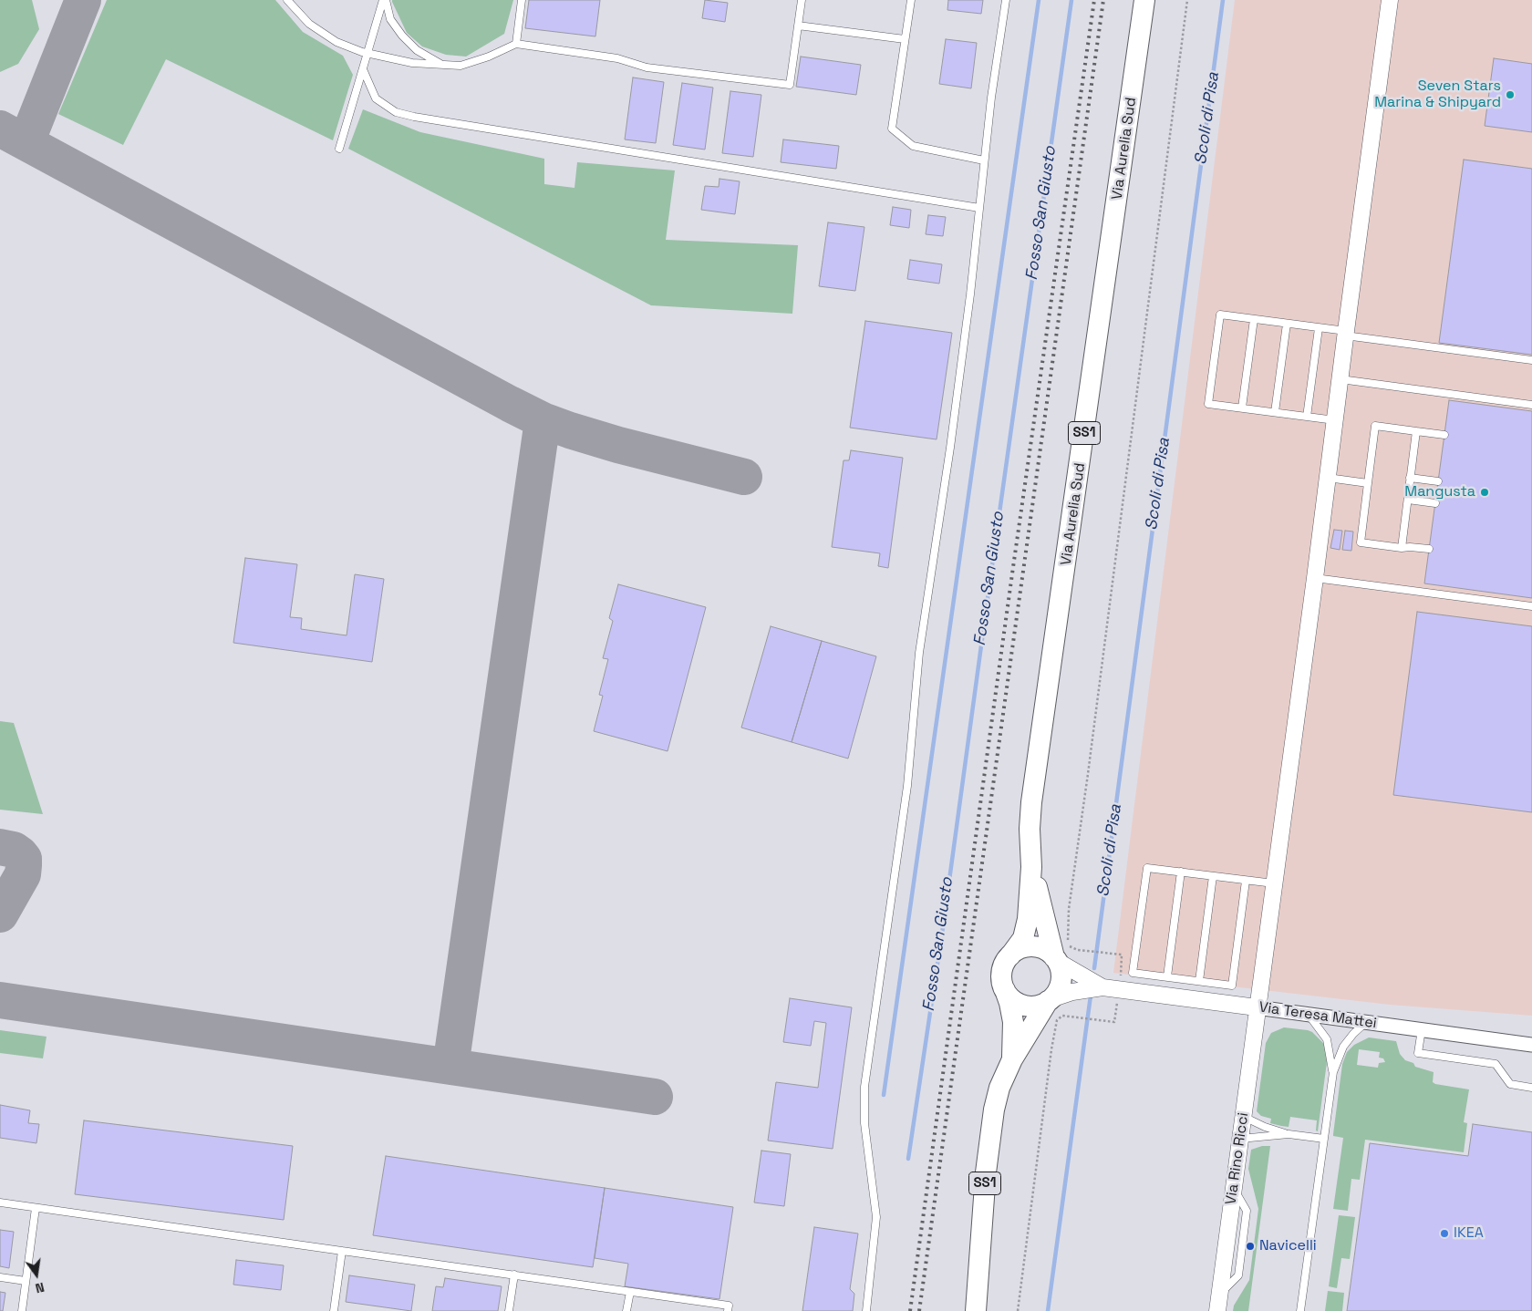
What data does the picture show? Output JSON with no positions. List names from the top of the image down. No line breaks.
{"streets":{"main road":["Via Aurelia Sud","SS1"],"street":["Via Teresa Mattei","Via Rino Ricci"]},"crossings":[["Via Aurelia Sud","SS1"],["Via Teresa Mattei","Via Rino Ricci"]],"water":["Scoli di Pisa","Fosso San Giusto"],"places":["Seven Stars Marina & Shipyard","Mangusta","IKEA","Navicelli"],"north":"bottom"}
